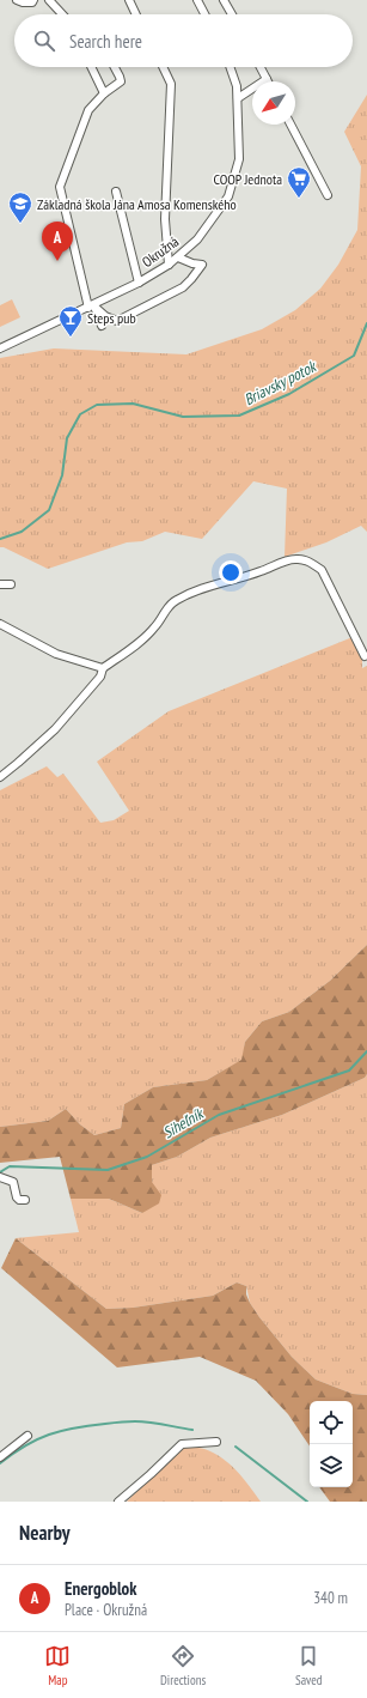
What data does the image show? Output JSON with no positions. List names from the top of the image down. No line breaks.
{"streets":{"street":["Okružná"]},"water":["Briavsky potok","Siheľník"],"places":{"supermarket":["COOP Jednota"],"school or university":["Základná škola Jána Amosa Komenského"],"bar":["Steps pub"]},"north":"bottom left","page":{"search":"Search here","pins":"A","heading":"Nearby","list":[{"mark":"A","name":"Energoblok","note":"Place · Okružná","value":"340 m"}],"nav":["Map","Directions","Saved"]}}
